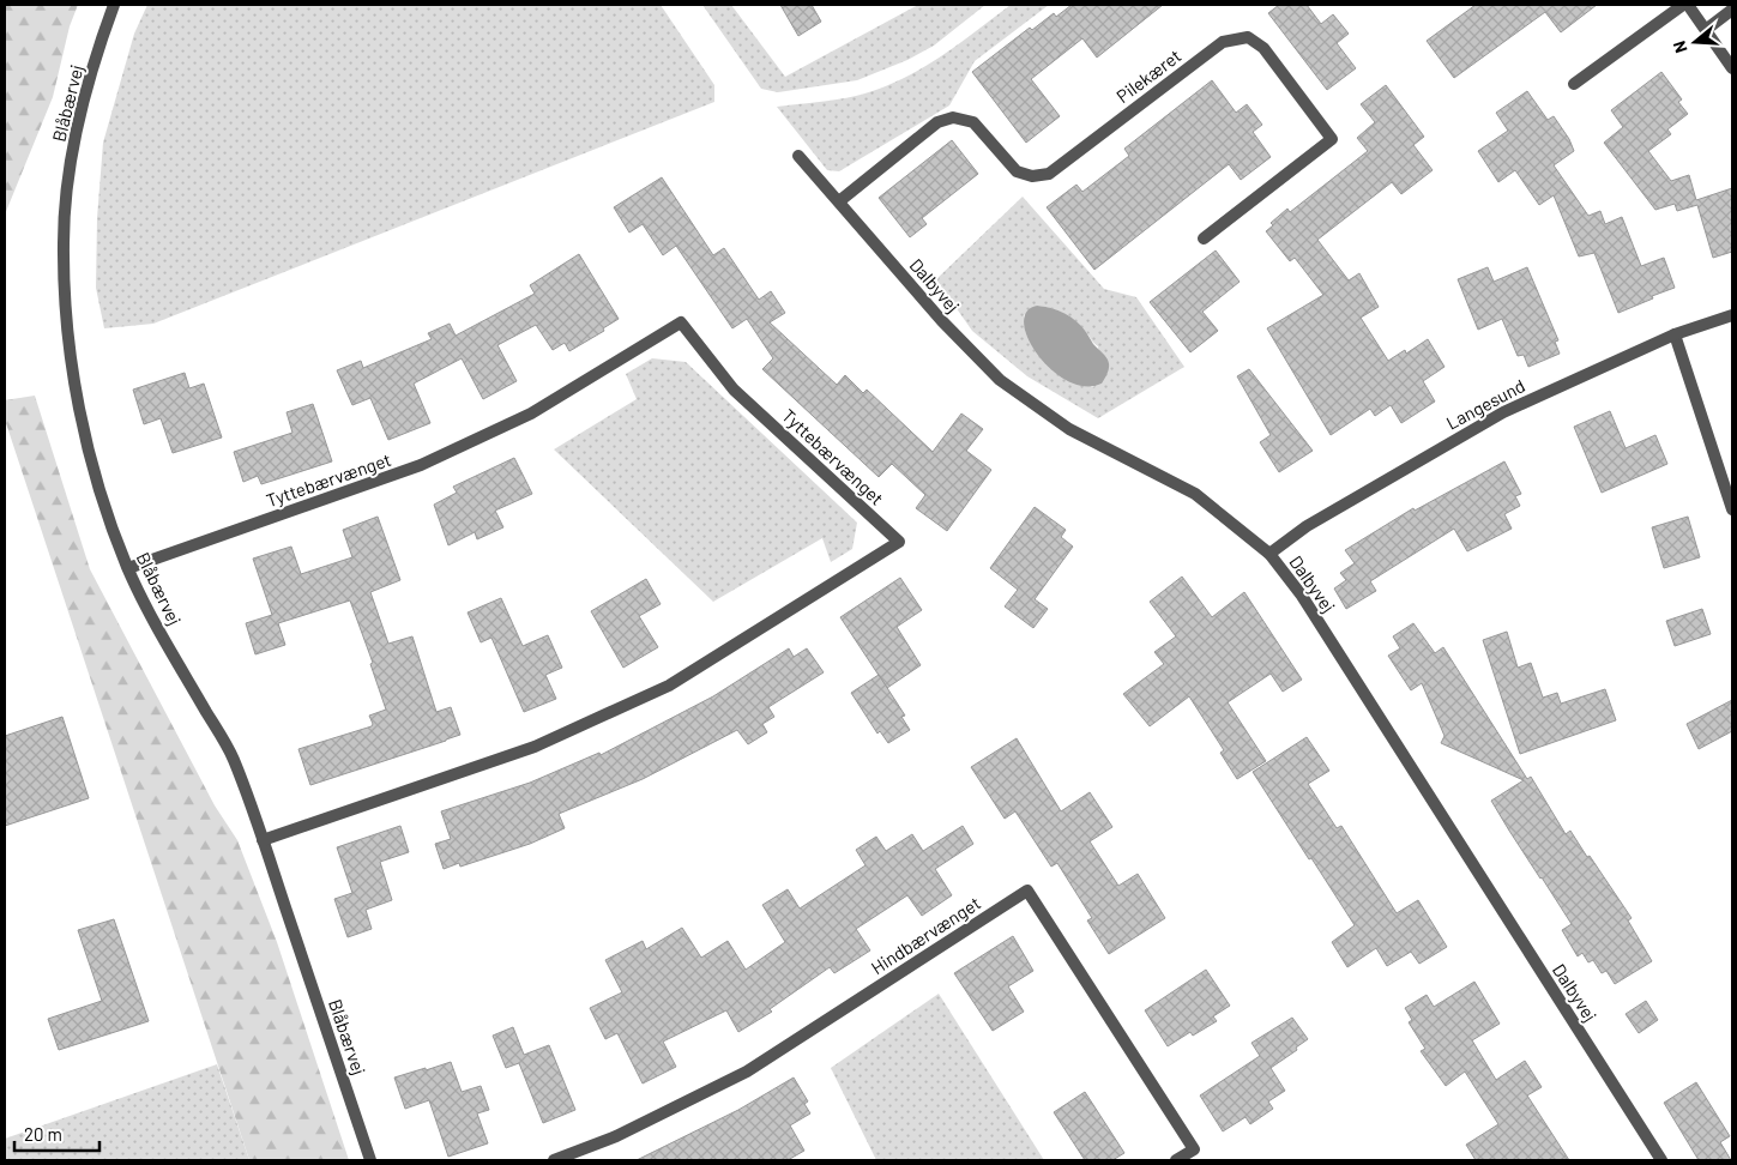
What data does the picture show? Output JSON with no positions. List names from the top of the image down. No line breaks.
{"streets":{"street":["Pilekæret","Blåbærvej","Dalbyvej","Langesund","Tyttebærvænget","Hindbærvænget"]},"crossings":[["Pilekæret","Dalbyvej"],["Blåbærvej","Tyttebærvænget"],["Dalbyvej","Langesund"]],"scale_bar":"20 m","north":"left"}
